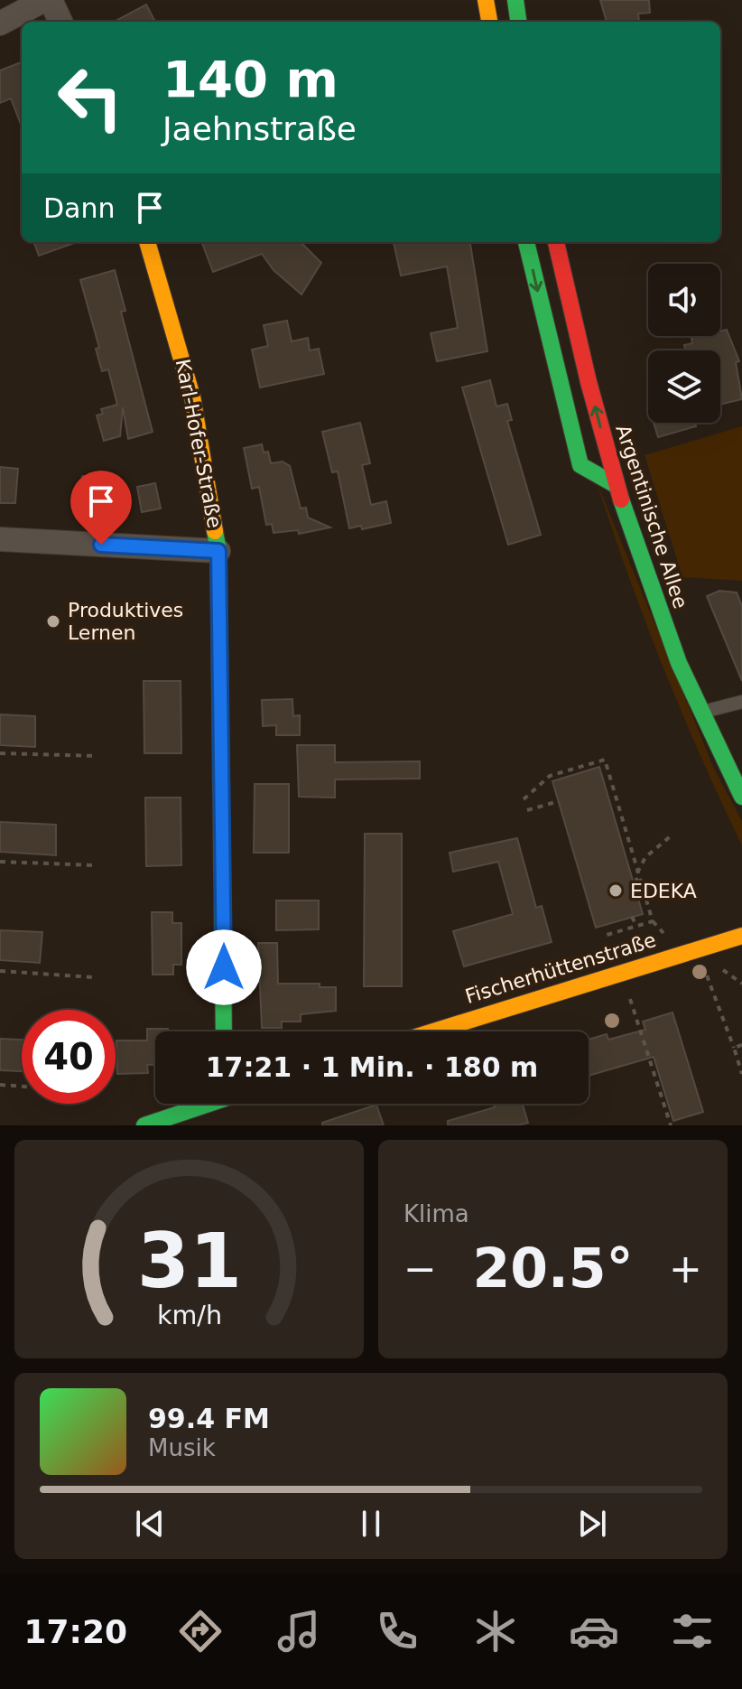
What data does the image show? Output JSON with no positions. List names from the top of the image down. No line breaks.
{"streets":{"street":["Karl-Hofer-Straße","Argentinische Allee","Fischerhüttenstraße"]},"places":["Produktives Lernen","EDEKA"],"page":{"turn":["140 m","Jaehnstraße"],"then":"Dann","limit":"40","trip":"17:21 · 1 Min. · 180 m","tile":"Klima","heat":["−","20.5°","+"],"song":["99.4 FM","Musik"],"tabs":"17:20","gauge":["31","km/h"]}}
